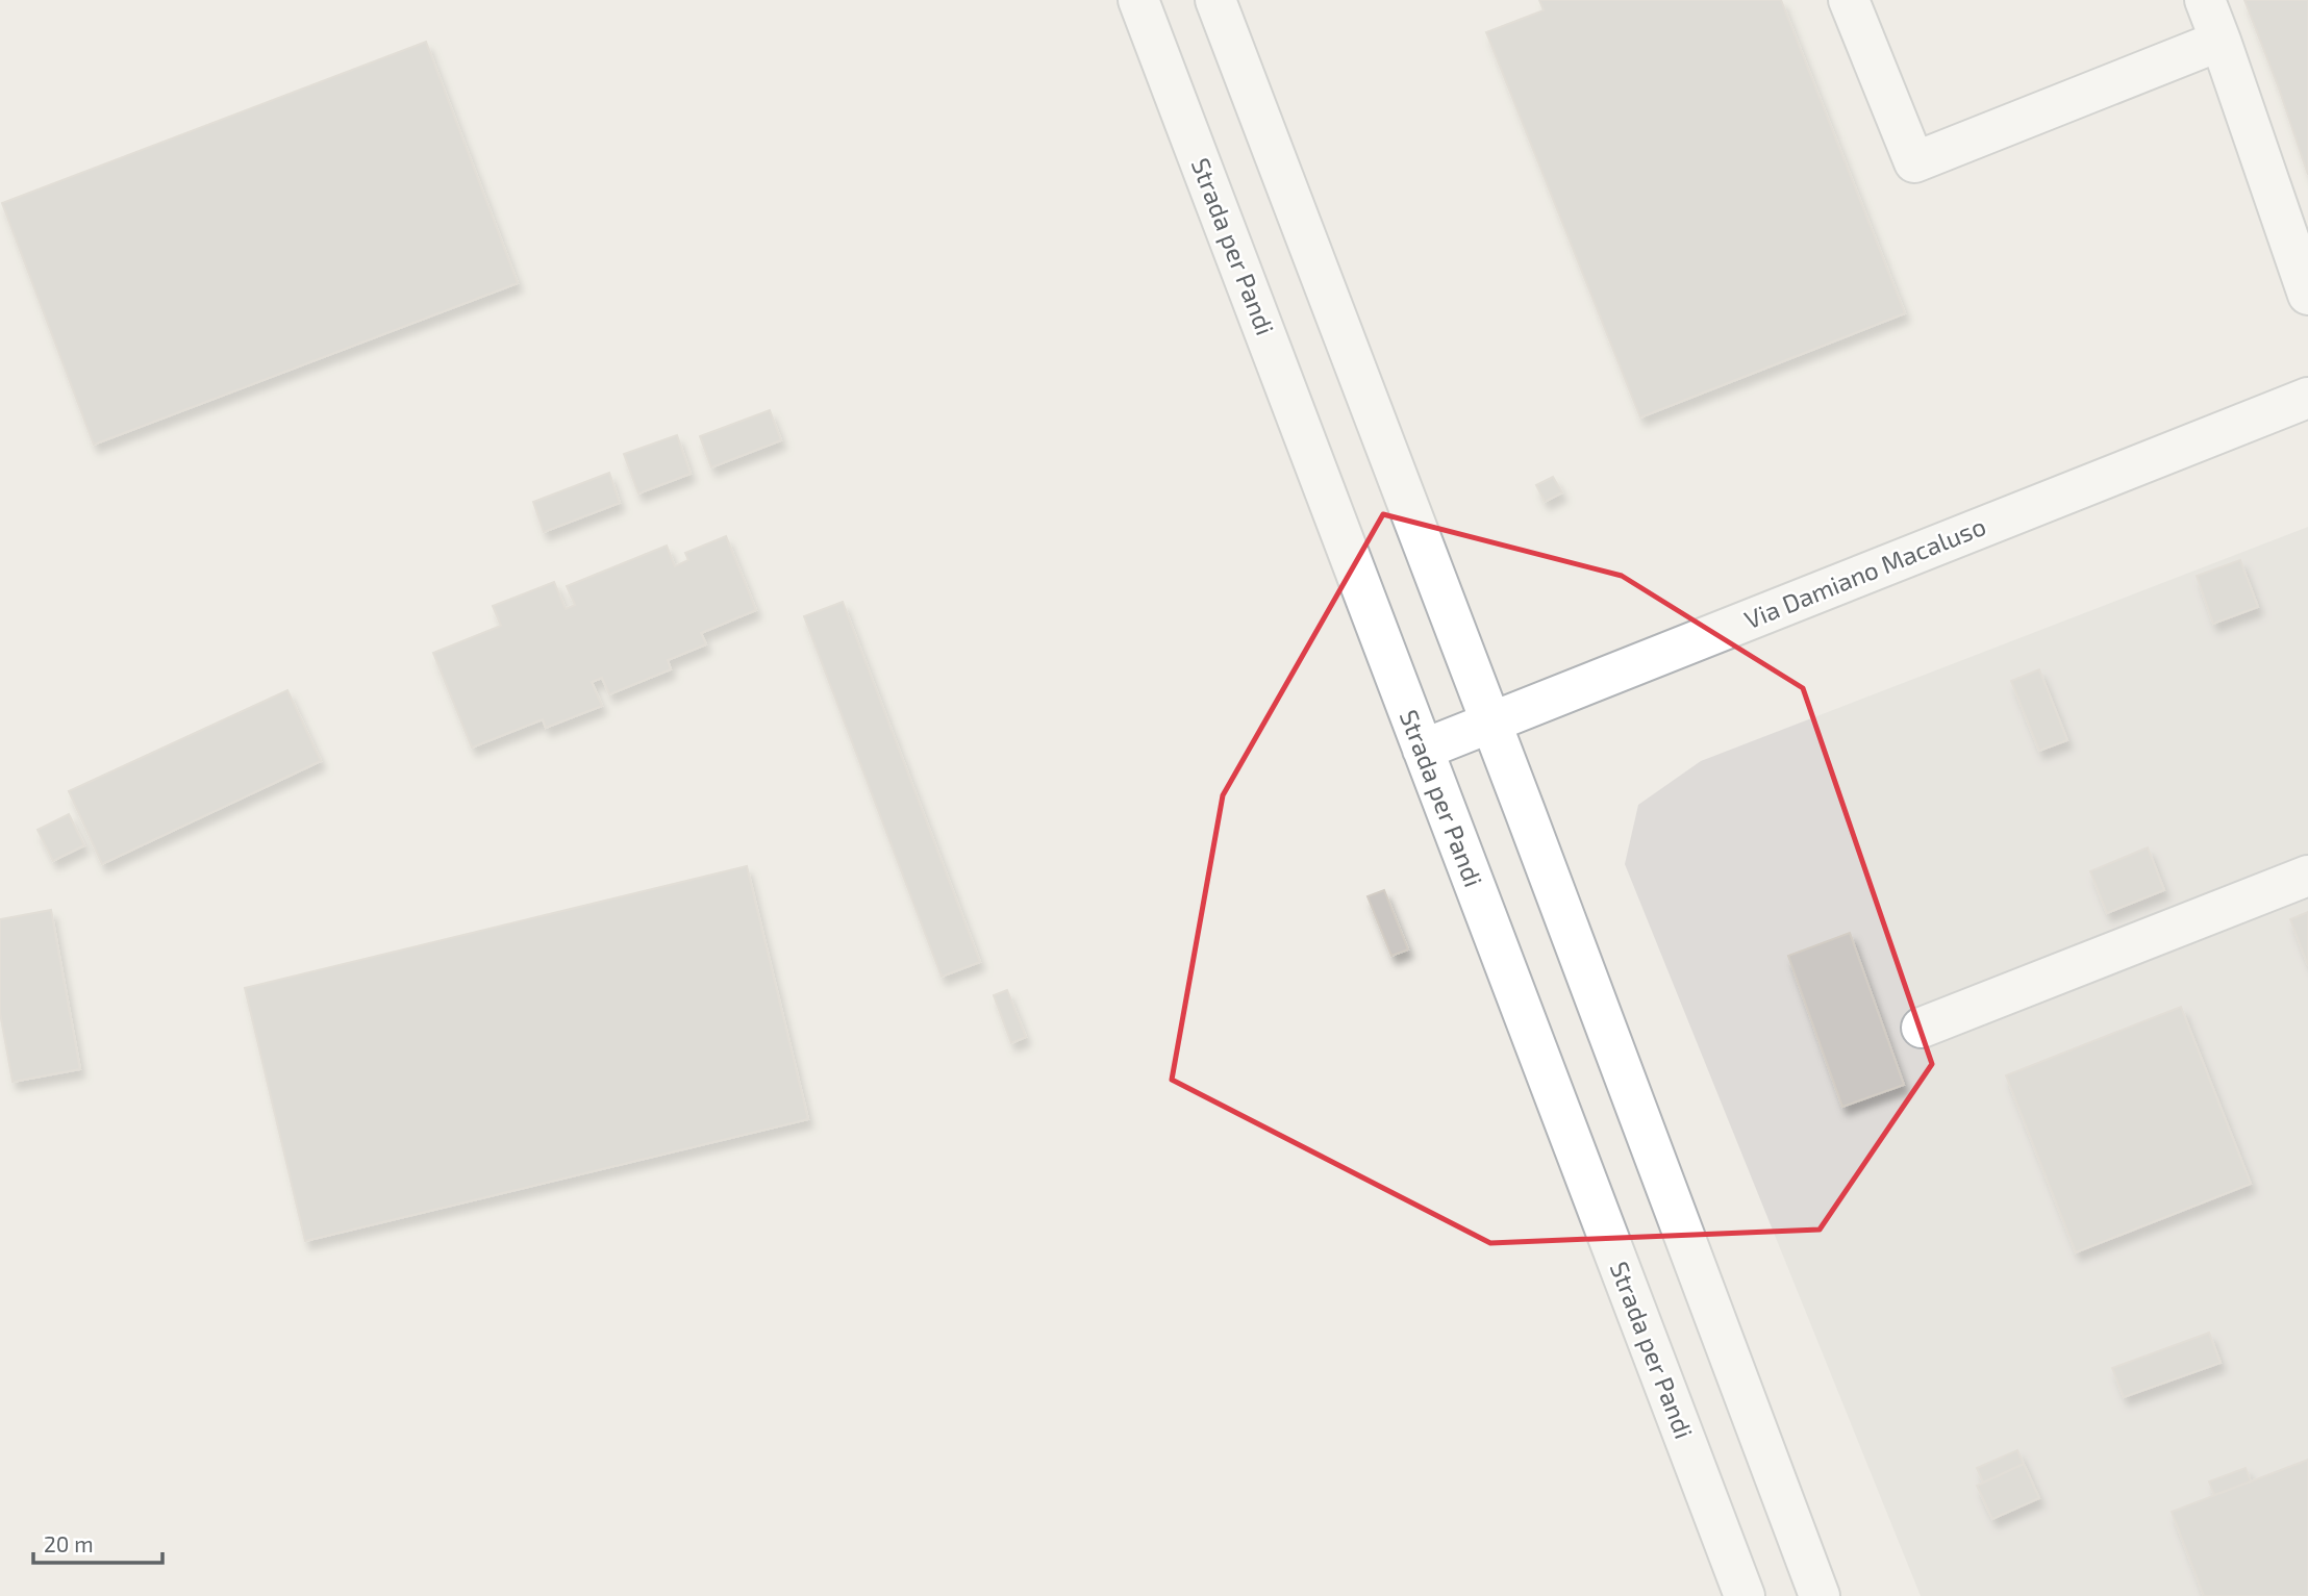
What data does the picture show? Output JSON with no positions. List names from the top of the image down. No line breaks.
{"streets":{"street":["Strada per Pandi","Via Damiano Macaluso"]},"crossings":[["Strada per Pandi","Via Damiano Macaluso"]],"scale_bar":"20 m"}
